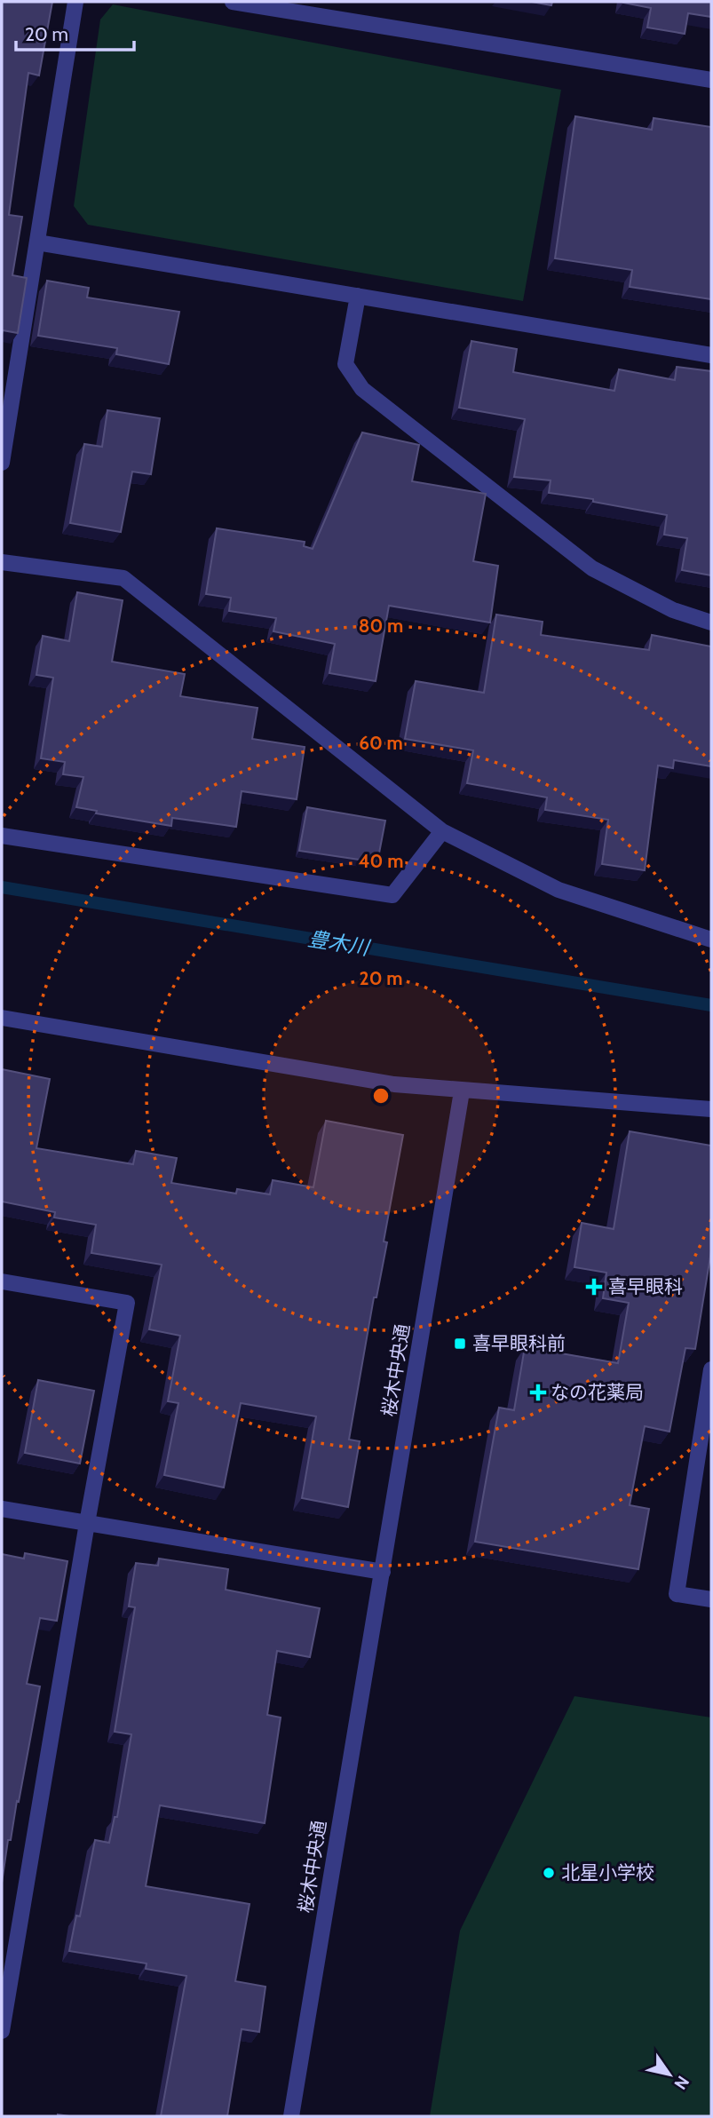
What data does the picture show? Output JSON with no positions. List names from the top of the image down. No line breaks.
{"streets":{"street":["桜木中央通"]},"water":["豊木川"],"places":{"health":["喜早眼科","なの花薬局"],"transit":["喜早眼科前"],"other":["北星小学校"]},"scale_bar":"20 m","north":"bottom right","rings":["80 m","60 m","40 m","20 m"]}
